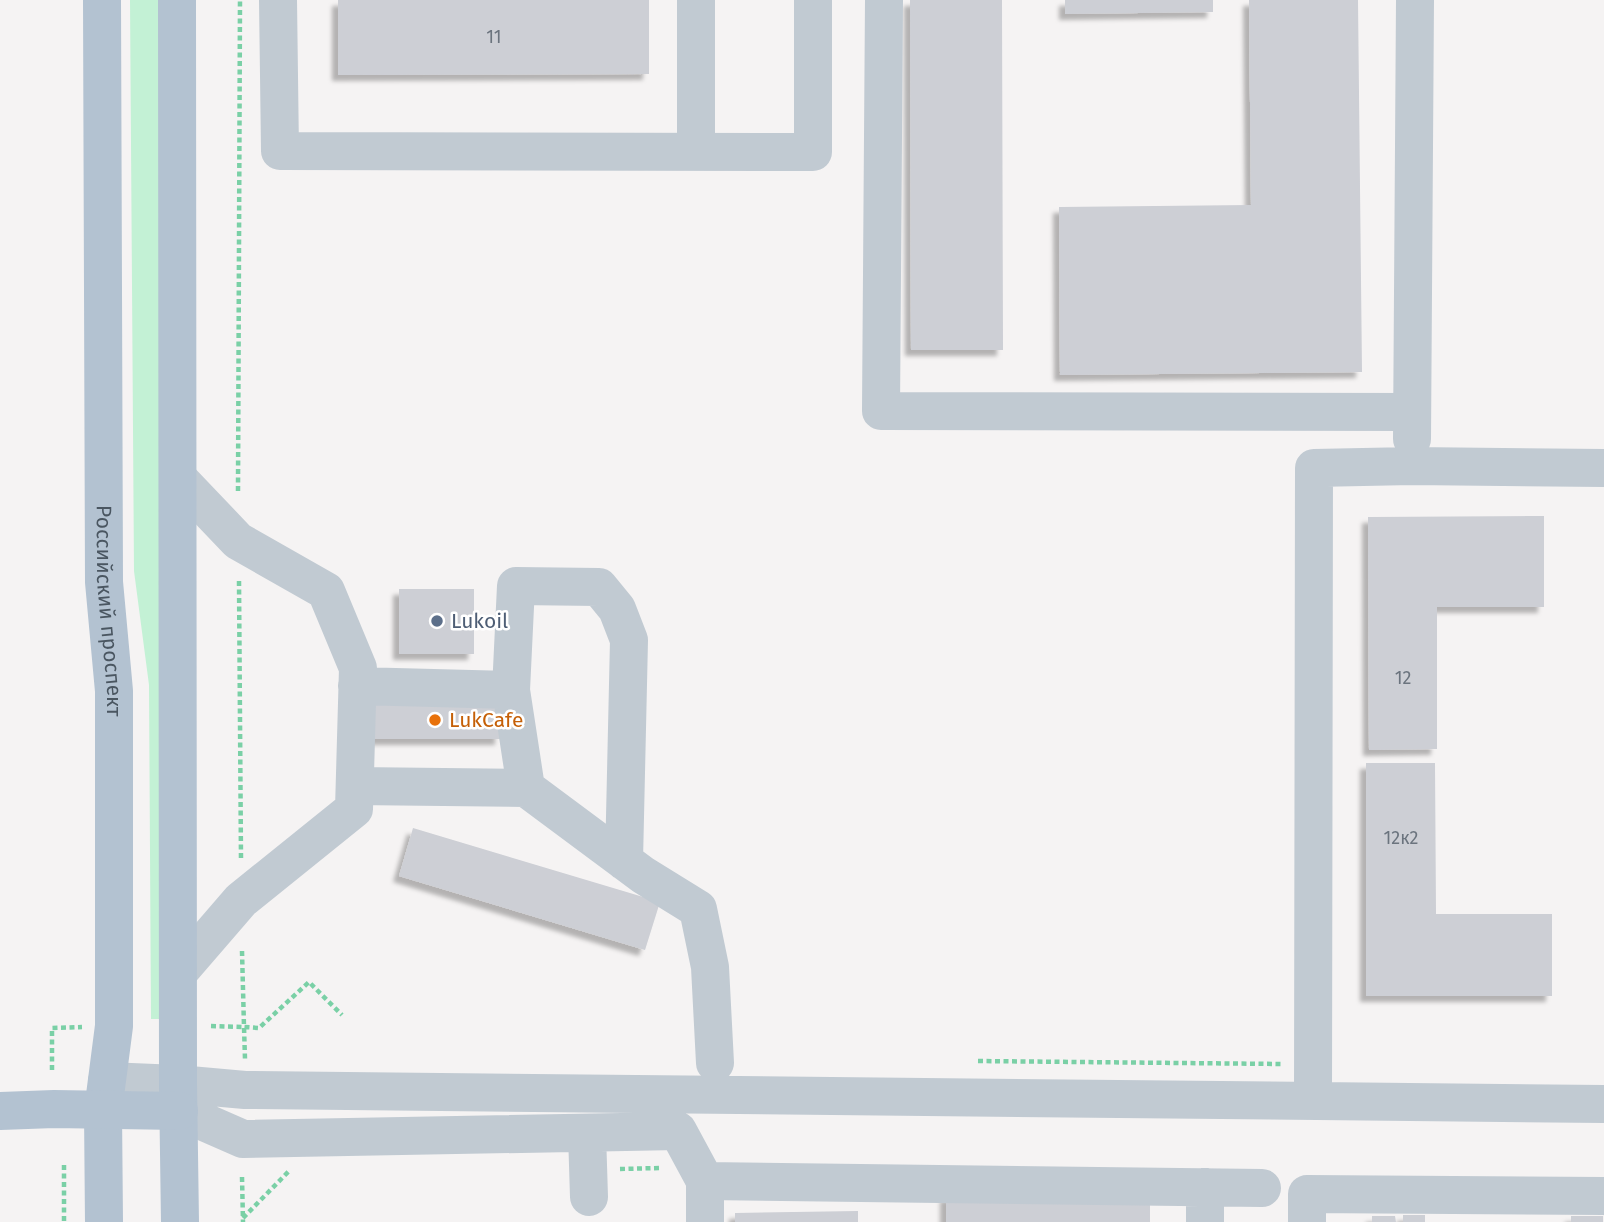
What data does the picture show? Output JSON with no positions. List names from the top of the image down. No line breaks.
{"streets":{"main road":["Российский проспект"]},"places":["Lukoil","LukCafe"],"house_numbers":["11","12","12к2"]}
